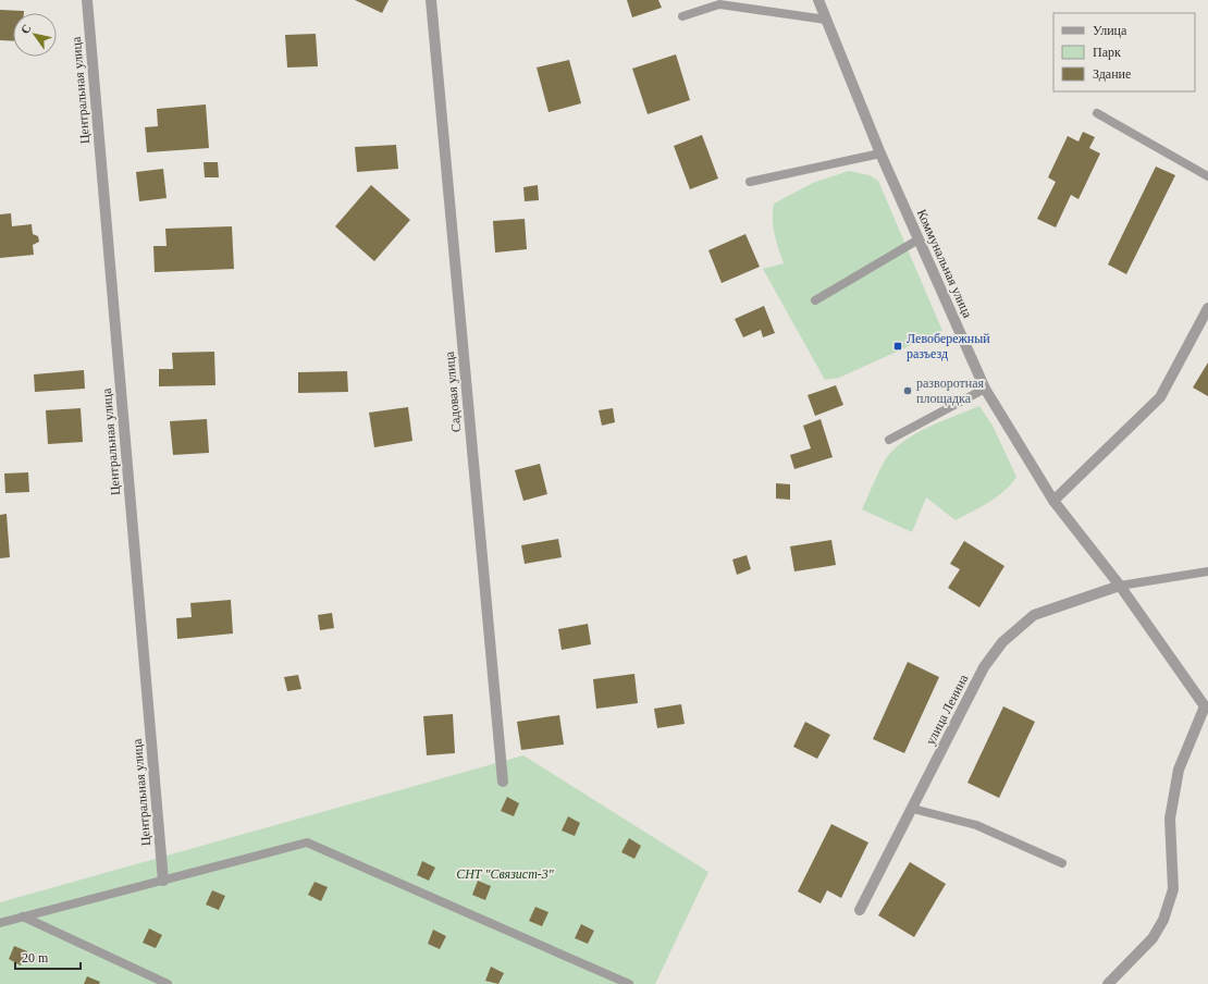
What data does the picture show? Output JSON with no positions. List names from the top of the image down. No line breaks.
{"streets":{"street":["Центральная улица","Коммунальная улица","Садовая улица","улица Ленина"]},"crossings":[["Коммунальная улица","улица Ленина"]],"parks":["СНТ \"Связист-3\""],"places":{"transit":["Левобережный разъезд"],"other":["разворотная площадка"]},"legend":["Улица","Парк","Здание"],"scale_bar":"20 m","north":"top left"}
